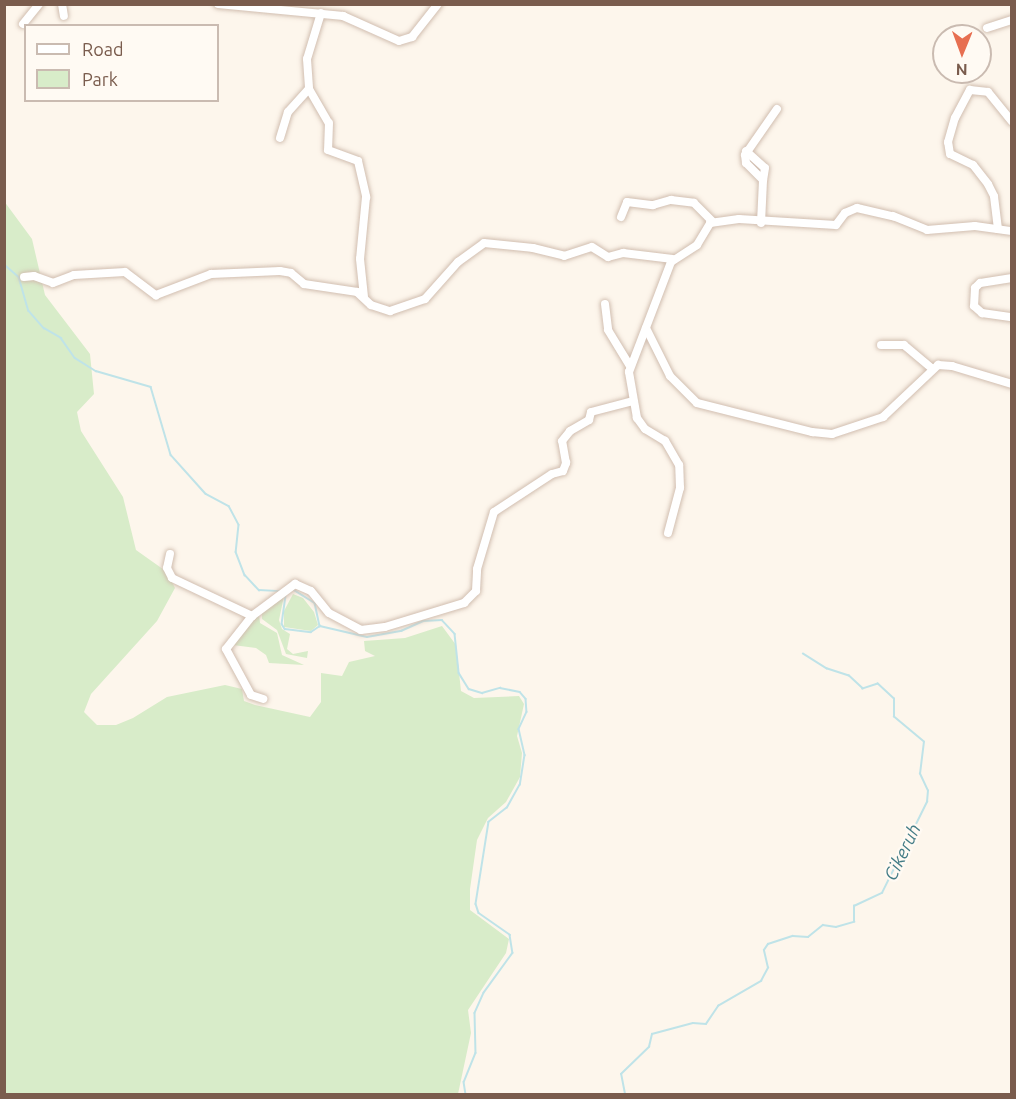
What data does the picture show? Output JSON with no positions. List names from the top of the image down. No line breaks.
{"water":["Cikeruh"],"legend":["Road","Park"],"north":"bottom"}
